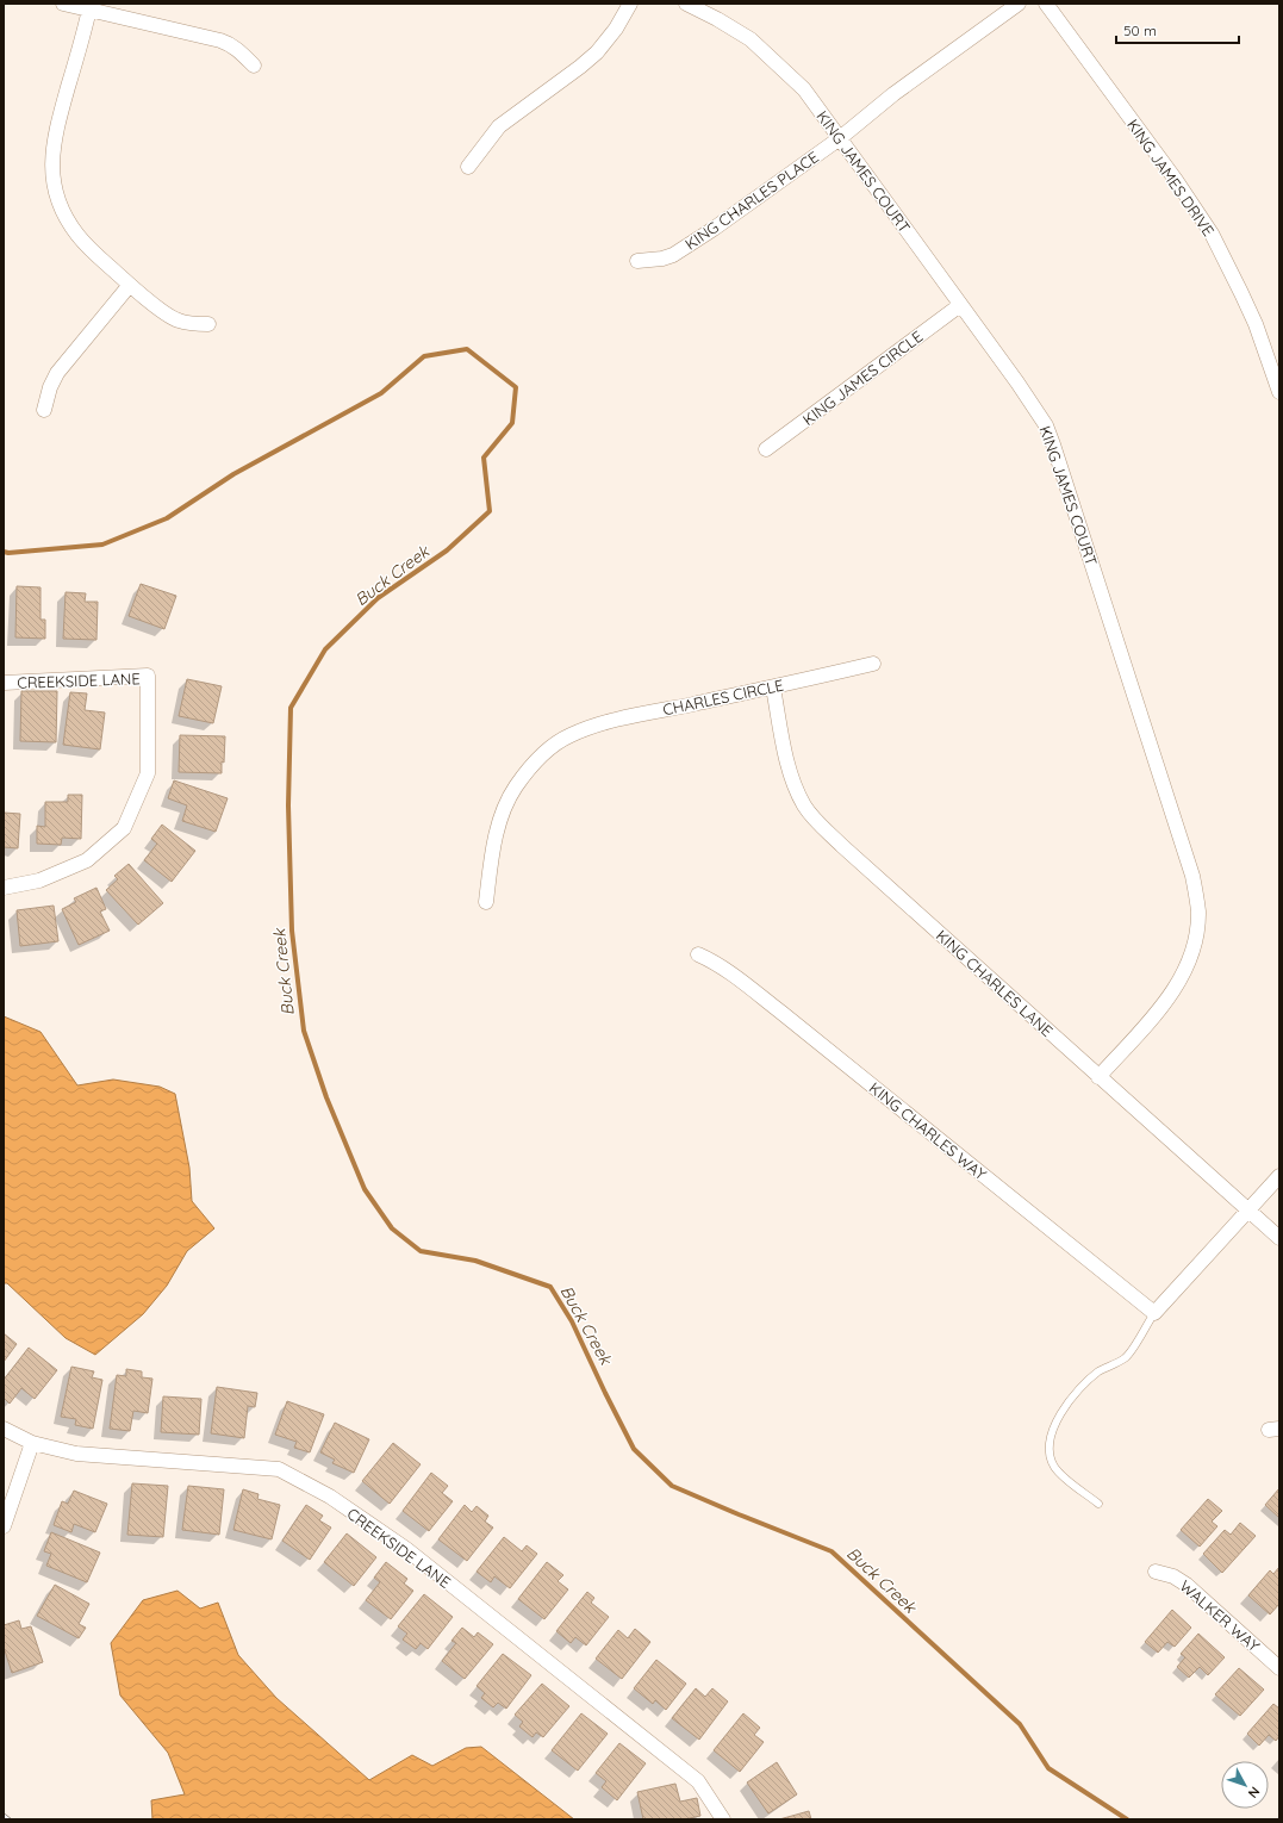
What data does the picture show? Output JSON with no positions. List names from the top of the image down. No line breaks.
{"streets":{"street":["KING JAMES COURT","KING JAMES DRIVE","KING CHARLES PLACE","KING JAMES CIRCLE","CREEKSIDE LANE","CHARLES CIRCLE","KING CHARLES LANE","KING CHARLES WAY","WALKER WAY"]},"crossings":[["KING JAMES COURT","KING CHARLES PLACE"],["KING JAMES COURT","KING JAMES CIRCLE"],["KING JAMES COURT","KING CHARLES LANE"],["CHARLES CIRCLE","KING CHARLES LANE"]],"water":["Buck Creek"],"scale_bar":"50 m","north":"bottom right"}
